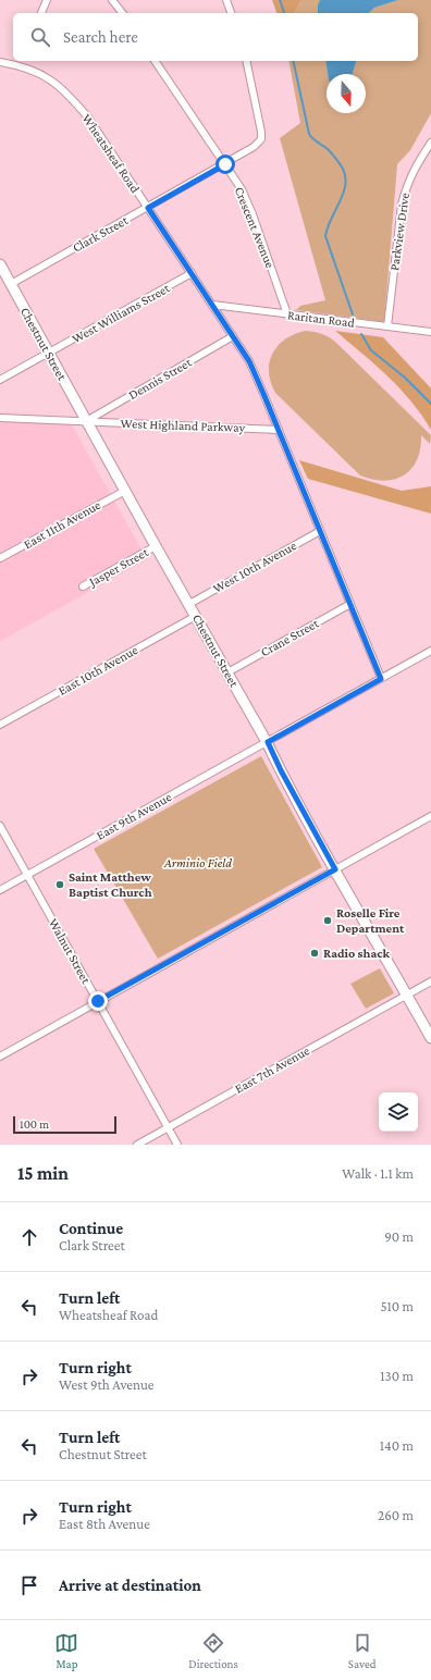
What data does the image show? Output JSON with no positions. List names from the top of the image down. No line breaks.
{"streets":{"street":["Wheatsheaf Road","Crescent Avenue","Parkview Drive","Clark Street","West Williams Street","Raritan Road","Chestnut Street","Dennis Street","West Highland Parkway","East 11th Avenue","Jasper Street","West 10th Avenue","Crane Street","East 10th Avenue","East 9th Avenue","Walnut Street","East 7th Avenue"]},"crossings":[["Wheatsheaf Road","Clark Street"],["Wheatsheaf Road","West Williams Street"],["Wheatsheaf Road","Raritan Road"],["Wheatsheaf Road","Dennis Street"],["Wheatsheaf Road","West Highland Parkway"],["Wheatsheaf Road","West 10th Avenue"],["Wheatsheaf Road","Crane Street"],["Wheatsheaf Road","East 9th Avenue"],["Crescent Avenue","Clark Street"],["Crescent Avenue","Raritan Road"],["Parkview Drive","Raritan Road"],["Clark Street","Chestnut Street"],["West Williams Street","Chestnut Street"],["Chestnut Street","Dennis Street"],["Chestnut Street","West Highland Parkway"],["Chestnut Street","East 11th Avenue"],["Chestnut Street","Jasper Street"],["Chestnut Street","West 10th Avenue"],["Chestnut Street","Crane Street"],["Chestnut Street","East 10th Avenue"],["Chestnut Street","East 9th Avenue"],["Chestnut Street","East 7th Avenue"],["Dennis Street","West Highland Parkway"],["East 9th Avenue","Walnut Street"],["Walnut Street","East 7th Avenue"]],"parks":["Arminio Field"],"places":["Saint Matthew Baptist Church","Roselle Fire Department","Radio shack"],"scale_bar":"100 m","north":"bottom","page":{"search":"Search here","scale":"100 m","heading":["15 min","Walk · 1.1 km"],"list":[["Continue","Clark Street","90 m"],["Turn left","Wheatsheaf Road","510 m"],["Turn right","West 9th Avenue","130 m"],["Turn left","Chestnut Street","140 m"],["Turn right","East 8th Avenue","260 m"],"Arrive at destination"],"nav":["Map","Directions","Saved"]}}
